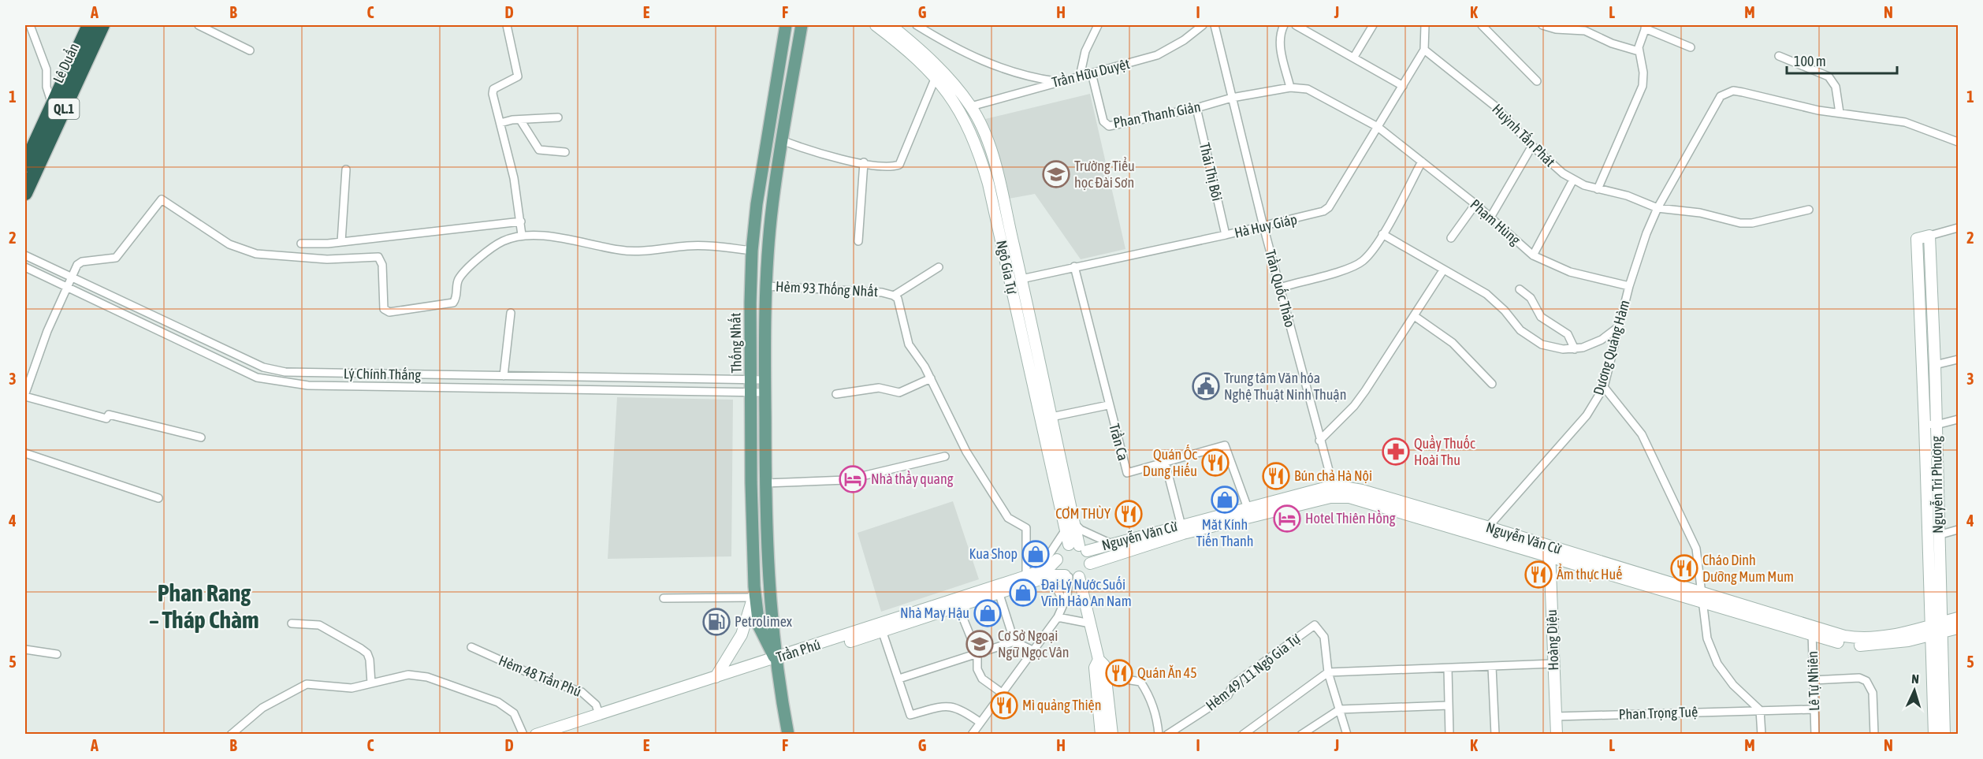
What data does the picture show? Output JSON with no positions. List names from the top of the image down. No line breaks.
{"streets":{"highway":["Lê Duẩn","QL.1"],"main road":["Ngô Gia Tự","Thống Nhất","Nguyễn Tri Phương","Nguyễn Văn Cừ","Hoàng Diệu","Trần Phú"],"street":["Trần Hữu Duyệt","Phan Thanh Giản","Huỳnh Tấn Phát","Thái Thị Bôi","Phạm Hùng","Hà Huy Giáp","Trần Quốc Thảo","Hẻm 93 Thống Nhất","Dương Quảng Hàm","Lý Chính Thắng","Trần Ca","Hẻm 49/11 Ngô Gia Tự","Hẻm 48 Trần Phú","Lê Tự Nhiên","Phan Trọng Tuệ"]},"crossings":[["Trần Hữu Duyệt","Phan Thanh Giản"],["Trần Hữu Duyệt","Ngô Gia Tự"],["Phan Thanh Giản","Thái Thị Bôi"],["Phan Thanh Giản","Phạm Hùng"],["Phan Thanh Giản","Trần Quốc Thảo"],["Huỳnh Tấn Phát","Hà Huy Giáp"],["Huỳnh Tấn Phát","Dương Quảng Hàm"],["Thái Thị Bôi","Hà Huy Giáp"],["Phạm Hùng","Hà Huy Giáp"],["Phạm Hùng","Dương Quảng Hàm"],["Hà Huy Giáp","Ngô Gia Tự"],["Hà Huy Giáp","Trần Quốc Thảo"],["Hà Huy Giáp","Trần Ca"],["Ngô Gia Tự","Nguyễn Văn Cừ"],["Ngô Gia Tự","Trần Phú"],["Trần Quốc Thảo","Nguyễn Văn Cừ"],["Hẻm 93 Thống Nhất","Thống Nhất"],["Hẻm 93 Thống Nhất","Trần Phú"],["Thống Nhất","Lý Chính Thắng"],["Thống Nhất","Trần Phú"],["Dương Quảng Hàm","Nguyễn Văn Cừ"],["Trần Ca","Nguyễn Văn Cừ"],["Nguyễn Tri Phương","Nguyễn Văn Cừ"],["Nguyễn Văn Cừ","Hoàng Diệu"],["Nguyễn Văn Cừ","Trần Phú"],["Nguyễn Văn Cừ","Lê Tự Nhiên"],["Hoàng Diệu","Phan Trọng Tuệ"],["Trần Phú","Hẻm 48 Trần Phú"],["Lê Tự Nhiên","Phan Trọng Tuệ"]],"districts":["Phan Rang – Tháp Chàm"],"places":{"school or university":["Trường Tiểu học Đài Sơn","Cơ Sở Ngoại Ngữ Ngọc Vân"],"public building":["Trung tâm Văn hóa Nghệ Thuật Ninh Thuận"],"pharmacy":["Quầy Thuốc Hoài Thu"],"restaurant":["Quán Ốc Dung Hiếu","Bún chả Hà Nội","CƠM THÙY","Cháo Dinh Dưỡng Mum Mum","Ẩm thực Huế","Quán Ăn 45","Mì quảng Thiện"],"hotel":["Nhà thầy quang","Hotel Thiên Hồng"],"shop":["Măt Kính Tiến Thanh","Kua Shop","Đại Lý Nước Suối Vĩnh Hảo An Nam","Nhà May Hậu"],"fuel station":["Petrolimex"]},"scale_bar":"100 m","north":"top","grid":{"columns":["A","B","C","D","E","F","G","H","I","J","K","L","M","N"],"rows":["1","2","3","4","5"]}}
